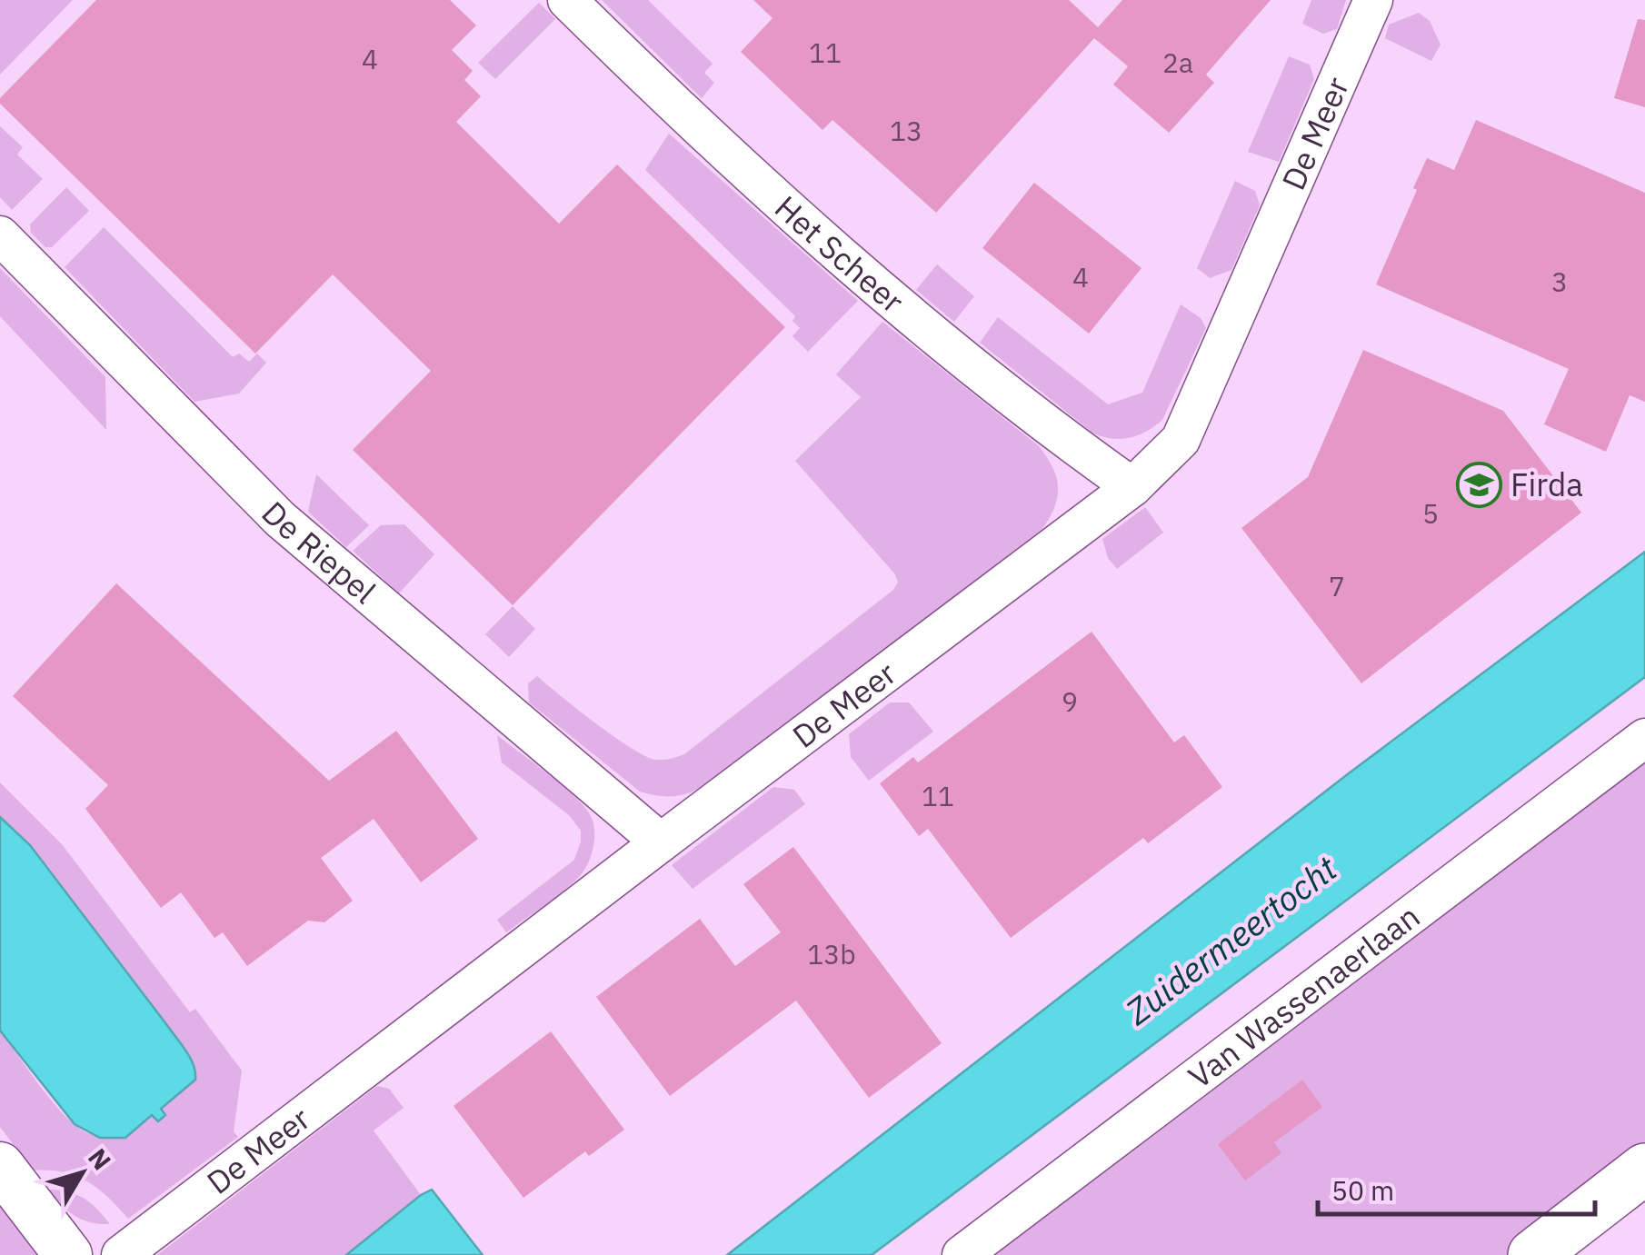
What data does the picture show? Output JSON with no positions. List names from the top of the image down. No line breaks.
{"streets":{"street":["De Meer","Het Scheer","De Riepel","Van Wassenaerlaan"]},"crossings":[["De Meer","Het Scheer"],["De Meer","De Riepel"]],"water":["Zuidermeertocht"],"places":{"school or university":["Firda"]},"house_numbers":["11","4","2a","13","4","3","5","7","9","11","13b"],"scale_bar":"50 m","north":"top right"}
